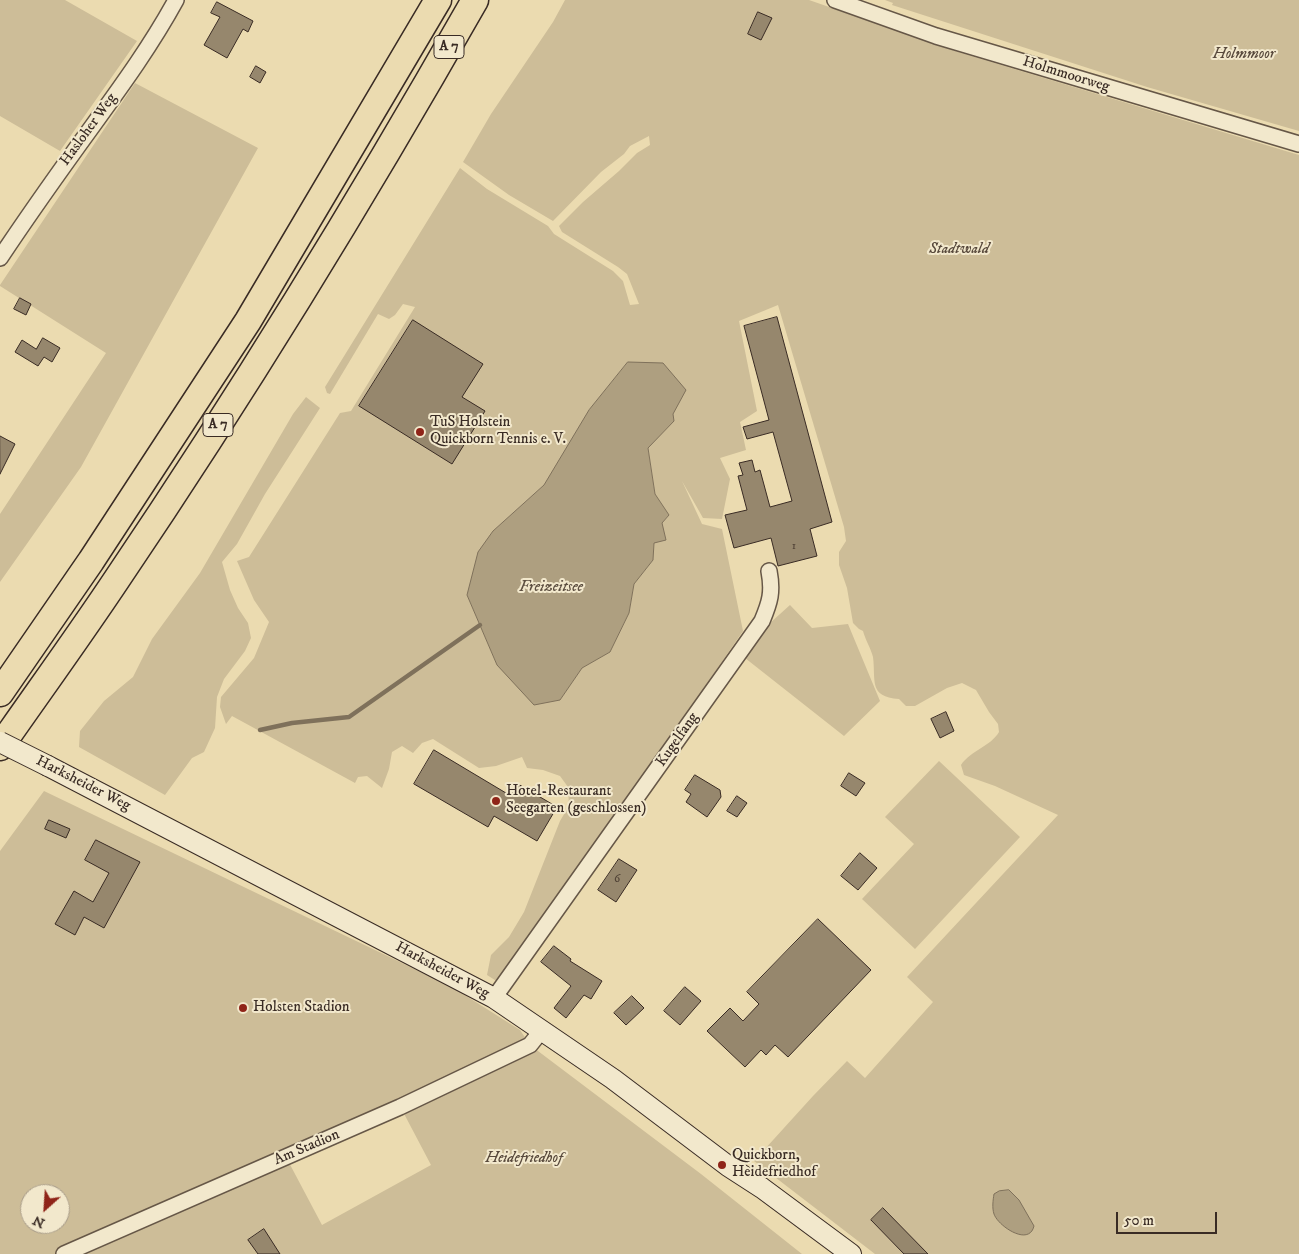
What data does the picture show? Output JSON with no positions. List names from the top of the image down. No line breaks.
{"streets":{"highway":["A 7"],"main road":["Harksheider Weg"],"street":["Holmmoorweg","Hasloher Weg","Kugelfang","Am Stadion"]},"crossings":[["Kugelfang","Harksheider Weg"],["Harksheider Weg","Am Stadion"]],"water":["Freizeitsee"],"parks":["Holmmoor","Stadtwald","Heidefriedhof"],"places":["TuS Holstein Quickborn Tennis e. V.","Hotel-Restaurant Seegarten (geschlossen)","Holsten Stadion","Quickborn, Heidefriedhof"],"house_numbers":["1","6"],"scale_bar":"50 m","north":"bottom left"}
